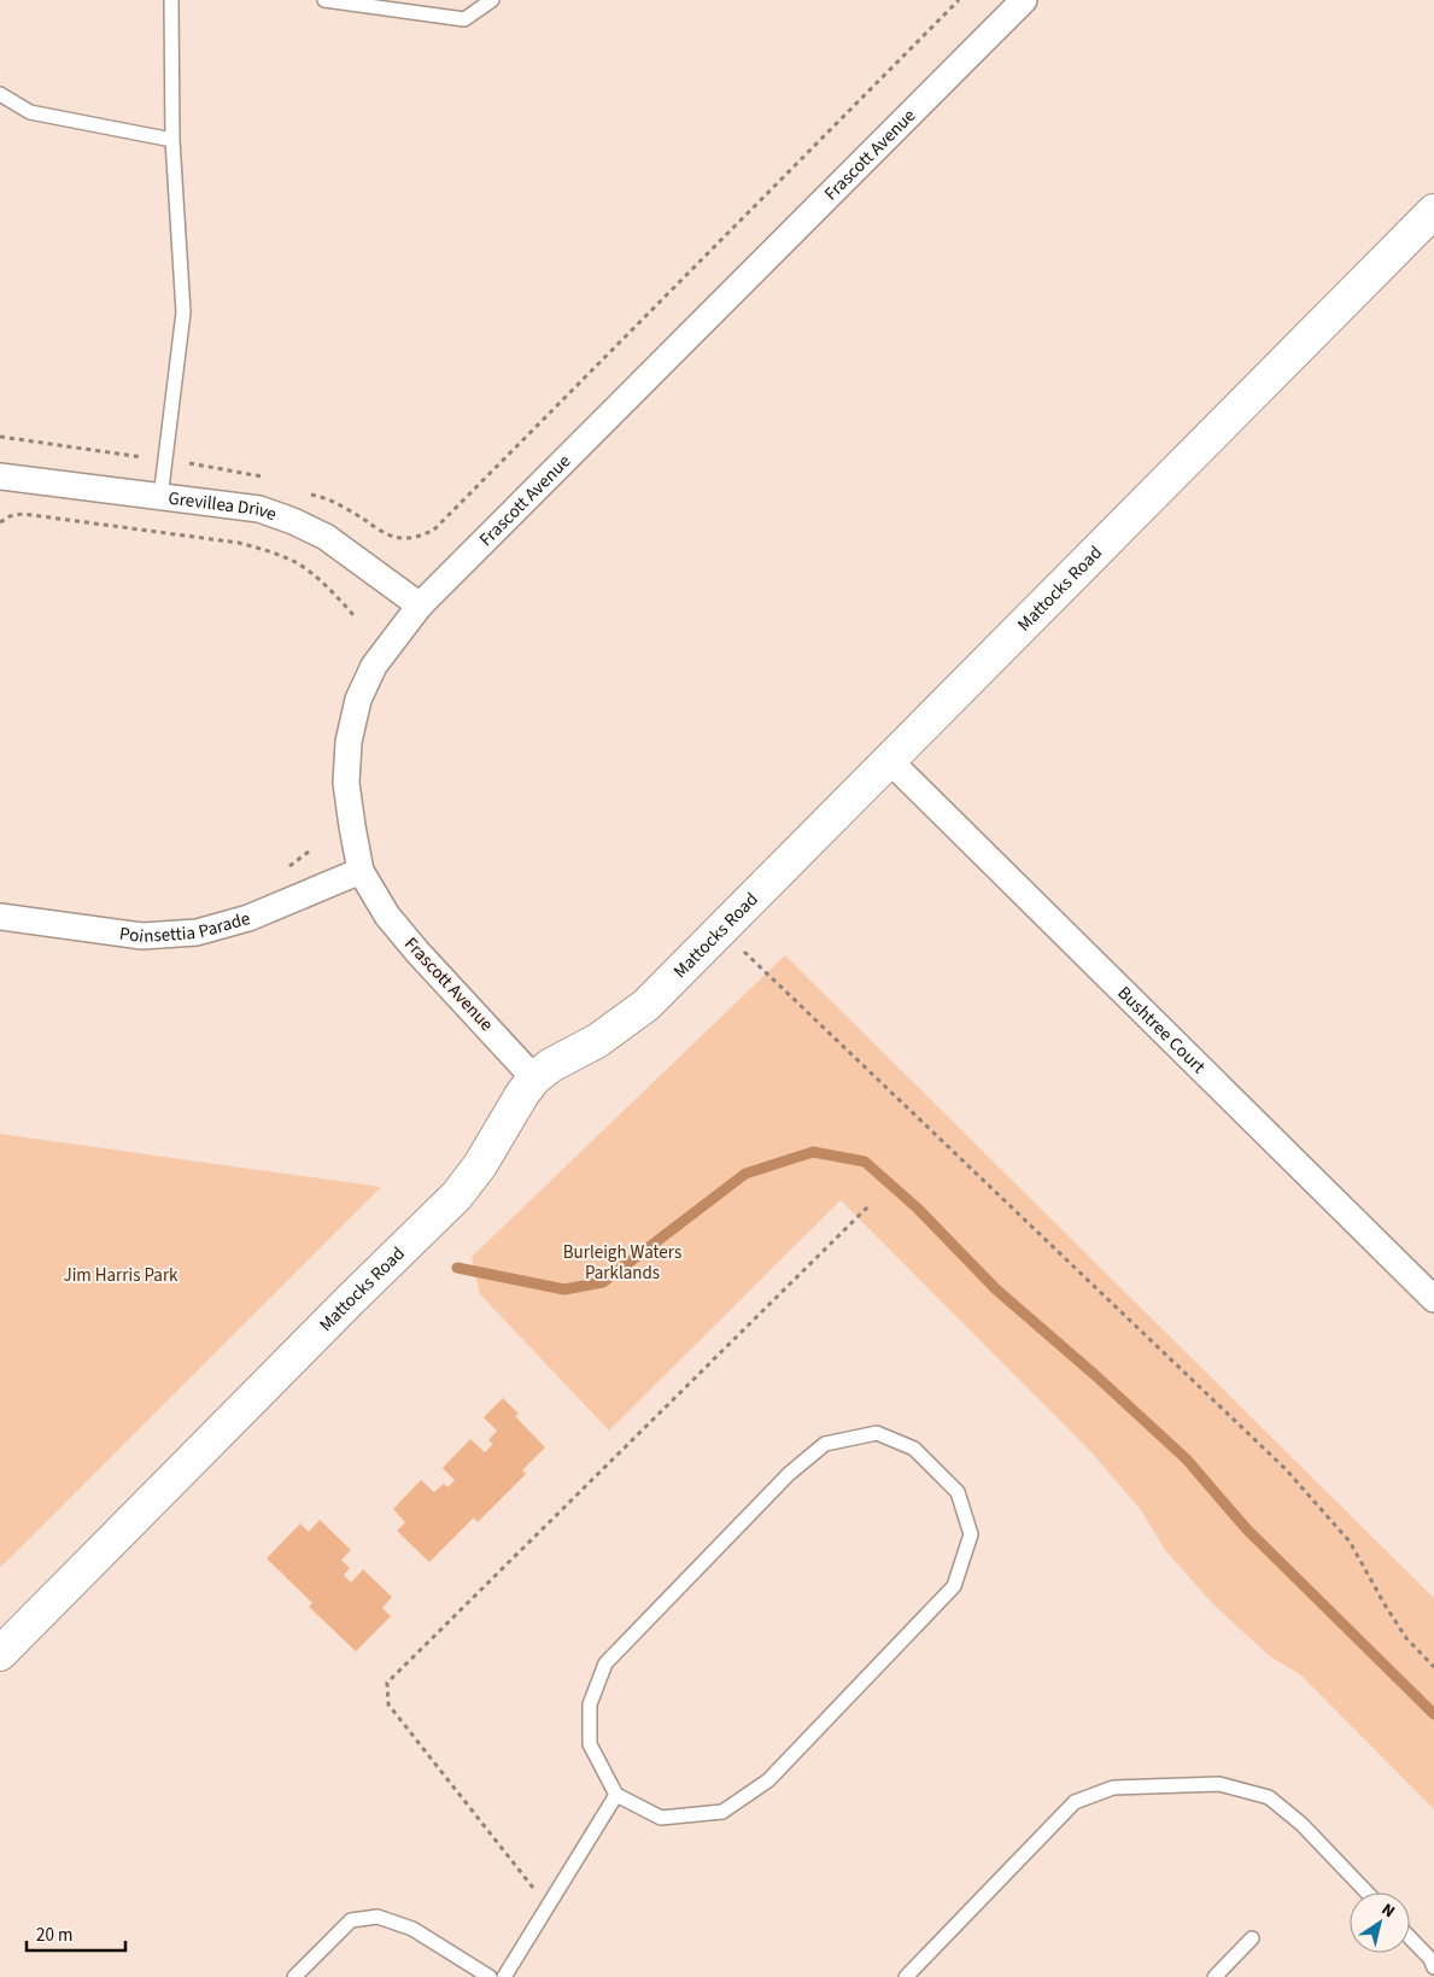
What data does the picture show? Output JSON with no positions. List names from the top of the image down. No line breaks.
{"streets":{"street":["Frascott Avenue","Grevillea Drive","Mattocks Road","Poinsettia Parade","Bushtree Court"]},"crossings":[["Frascott Avenue","Grevillea Drive"],["Frascott Avenue","Mattocks Road"],["Frascott Avenue","Poinsettia Parade"],["Mattocks Road","Bushtree Court"]],"parks":["Burleigh Waters Parklands","Jim Harris Park"],"scale_bar":"20 m","north":"top right"}
